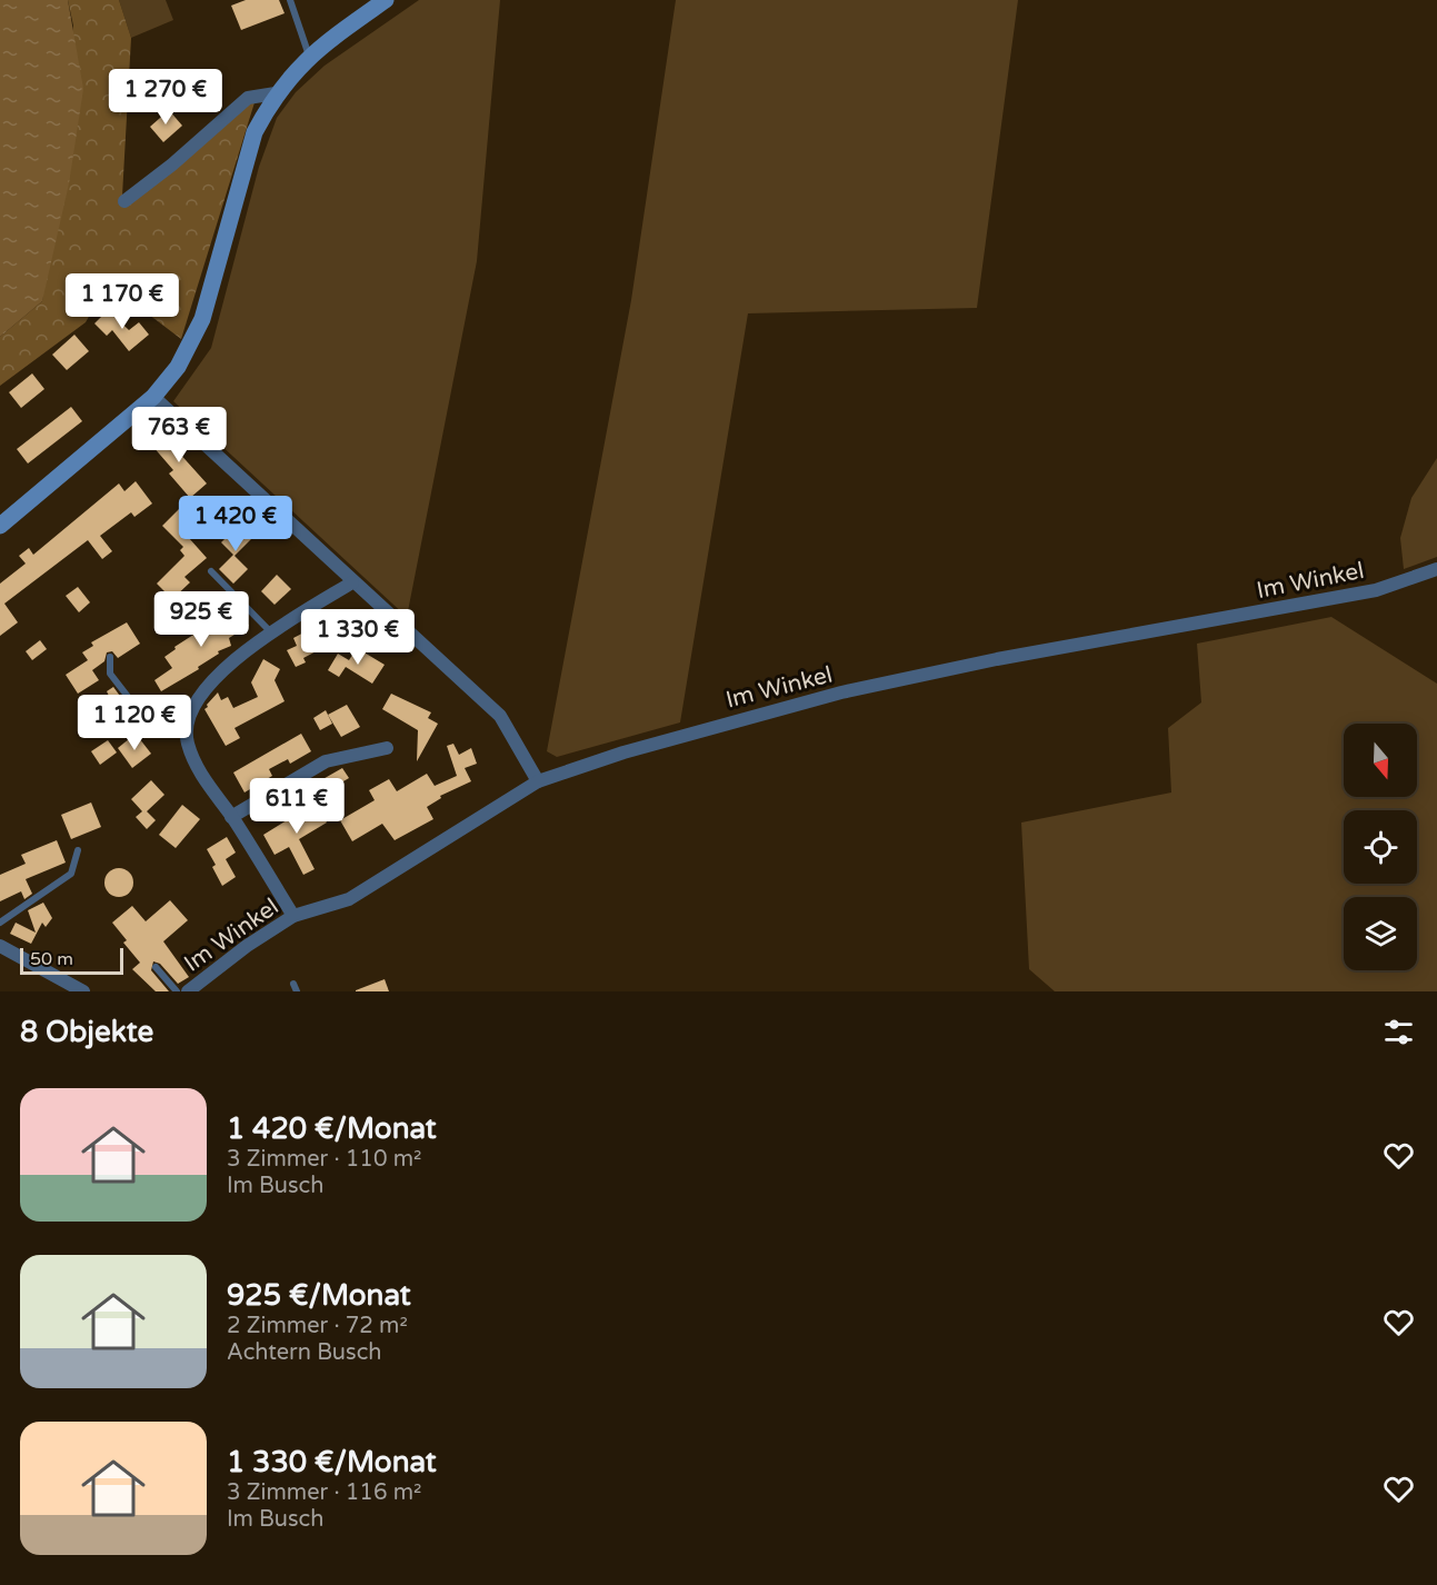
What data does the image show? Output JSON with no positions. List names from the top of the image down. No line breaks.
{"streets":{"street":["Im Winkel"]},"scale_bar":"50 m","north":"bottom","page":{"price":["1 270 €","1 170 €","763 €","1 420 €","925 €","1 330 €","1 120 €","611 €"],"scale":"50 m","heading":"8 Objekte","list":[{"name":"1 420 €/Monat","note":"3 Zimmer · 110 m² · Im Busch"},{"name":"925 €/Monat","note":"2 Zimmer · 72 m² · Achtern Busch"},{"name":"1 330 €/Monat","note":"3 Zimmer · 116 m² · Im Busch"}]}}
